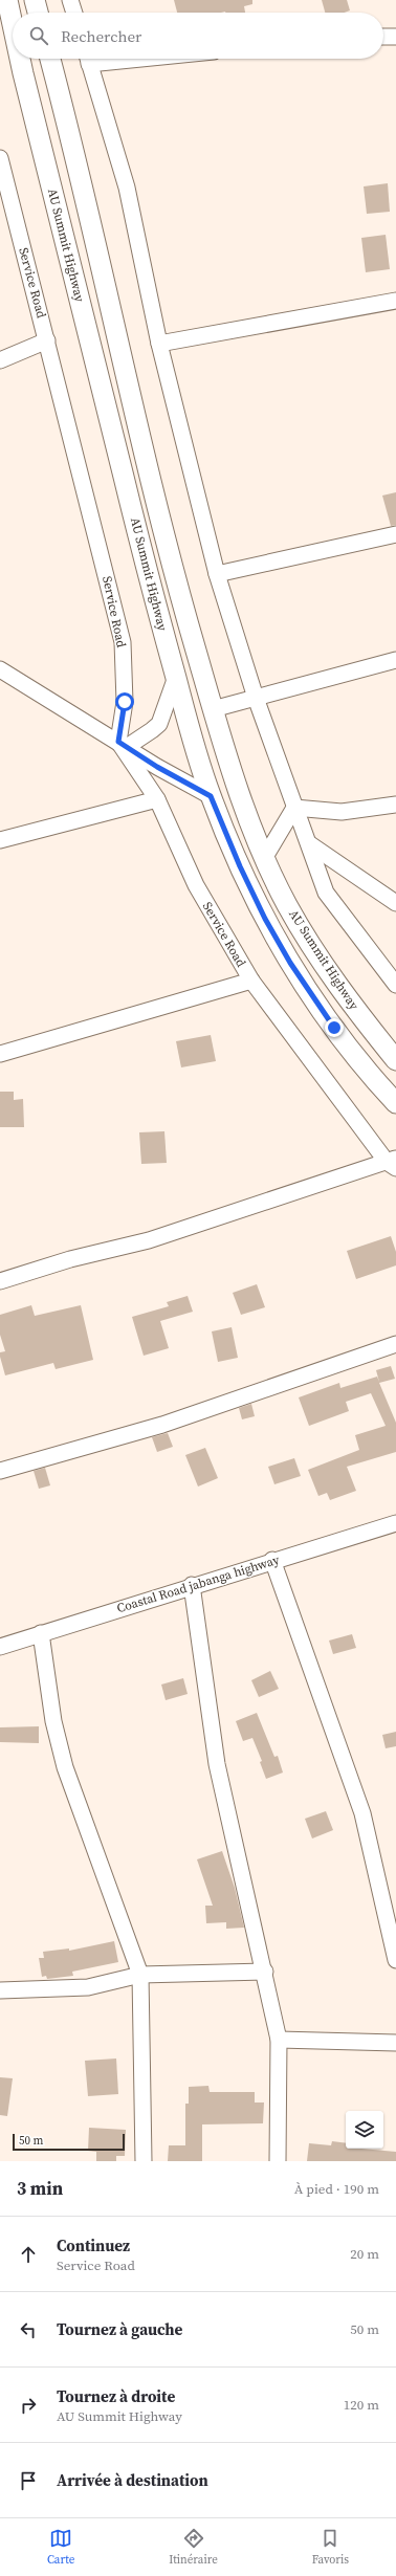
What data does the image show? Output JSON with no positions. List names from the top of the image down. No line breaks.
{"streets":{"main road":["AU Summit Highway"],"street":["Service Road","Coastal Road jabanga highway"]},"scale_bar":"50 m","page":{"search":"Rechercher","scale":"50 m","heading":["3 min","À pied · 190 m"],"list":[["Continuez","Service Road","20 m"],["Tournez à gauche","50 m"],["Tournez à droite","AU Summit Highway","120 m"],"Arrivée à destination"],"nav":["Carte","Itinéraire","Favoris"]}}
